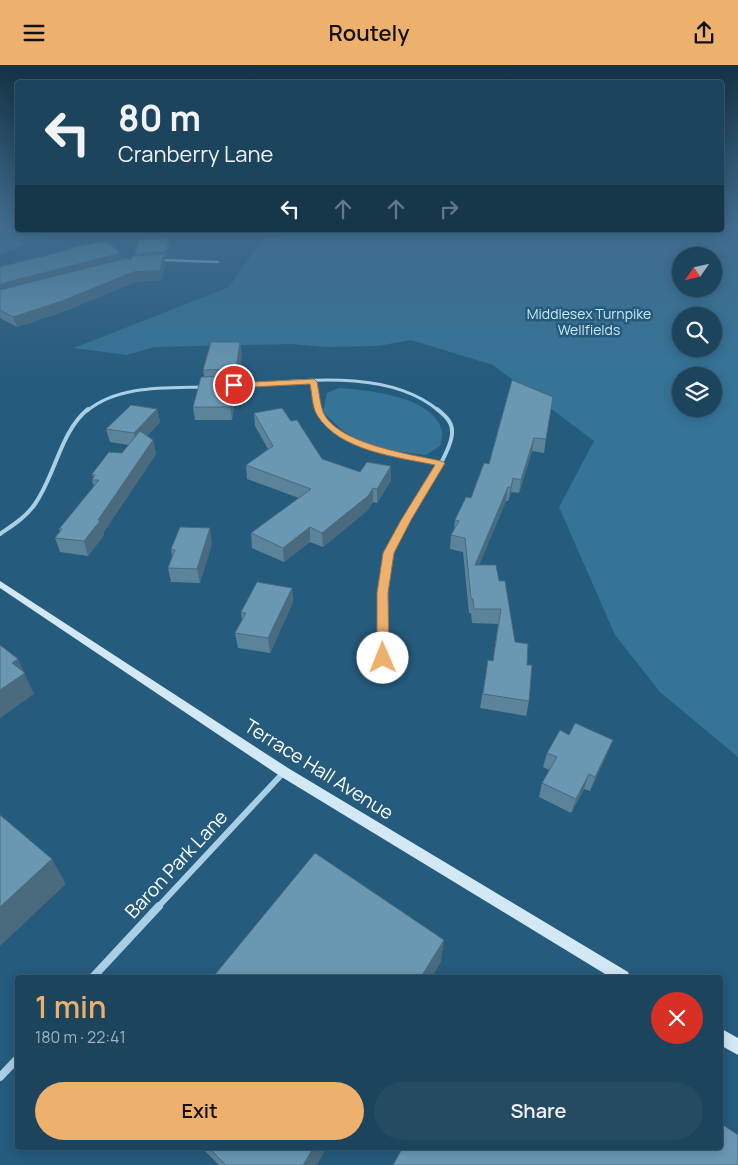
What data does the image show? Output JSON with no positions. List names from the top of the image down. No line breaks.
{"streets":{"main road":["Terrace Hall Avenue"],"street":["Baron Park Lane"]},"crossings":[["Terrace Hall Avenue","Baron Park Lane"]],"parks":["Middlesex Turnpike Wellfields"],"north":"bottom left","page":{"header":"Routely","turn":["80 m","Cranberry Lane"],"heading":["1 min","180 m · 22:41"],"buttons":["Exit","Share"]}}
